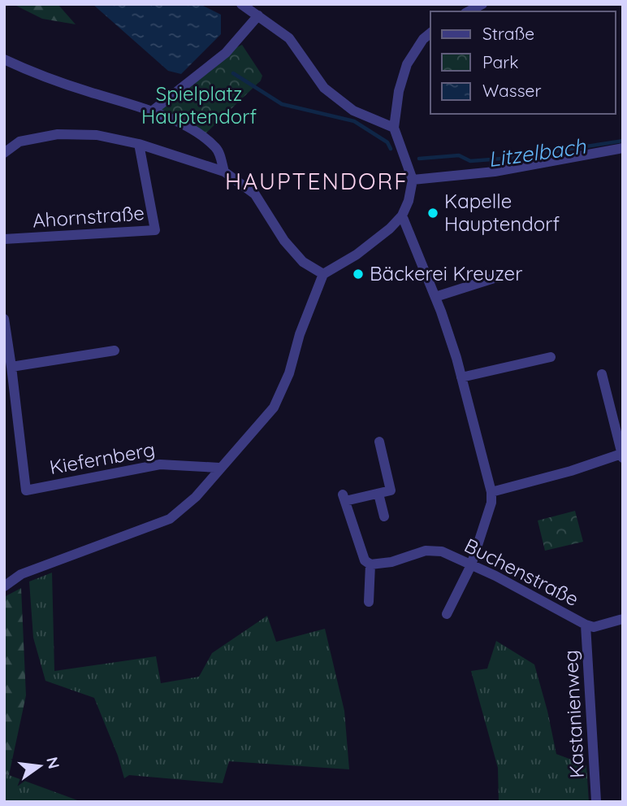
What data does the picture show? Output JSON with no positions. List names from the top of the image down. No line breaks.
{"streets":{"street":["Ahornstraße","Kiefernberg","Buchenstraße","Kastanienweg"]},"crossings":[["Buchenstraße","Kastanienweg"]],"districts":["HAUPTENDORF"],"water":["Litzelbach"],"parks":["Spielplatz Hauptendorf"],"places":["Kapelle Hauptendorf","Bäckerei Kreuzer"],"legend":["Straße","Park","Wasser"],"north":"right"}
